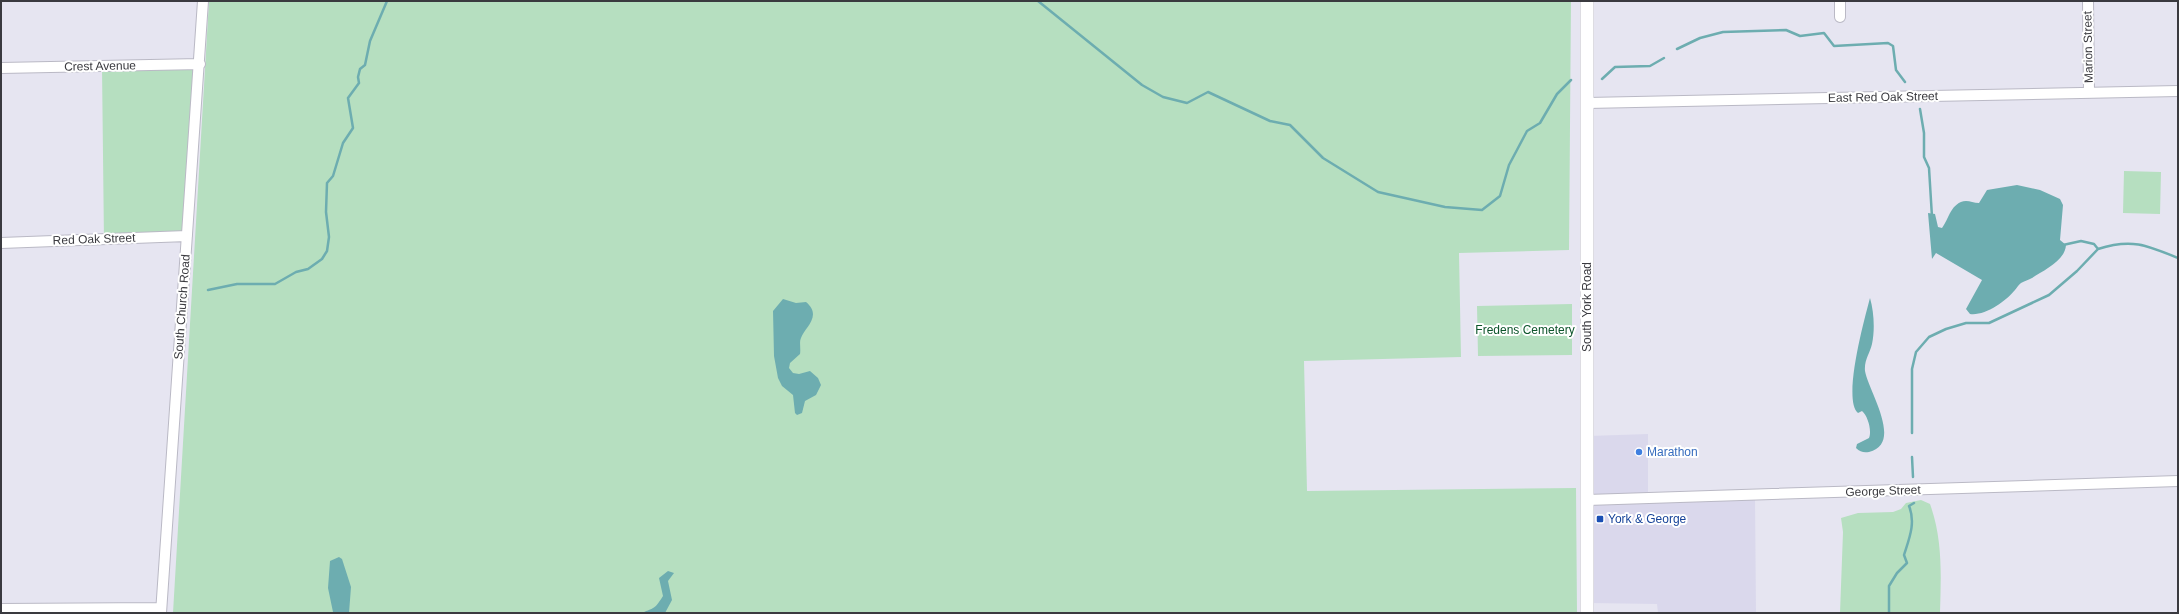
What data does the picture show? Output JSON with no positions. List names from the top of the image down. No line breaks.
{"streets":{"main road":["South York Road"],"street":["Marion Street","Crest Avenue","East Red Oak Street","Red Oak Street","South Church Road","George Street"]},"crossings":[["Marion Street","East Red Oak Street"],["Crest Avenue","South Church Road"],["East Red Oak Street","South York Road"],["Red Oak Street","South Church Road"],["South York Road","George Street"]],"parks":["Fredens Cemetery"],"places":{"other":["Marathon"],"transit":["York & George"]}}
